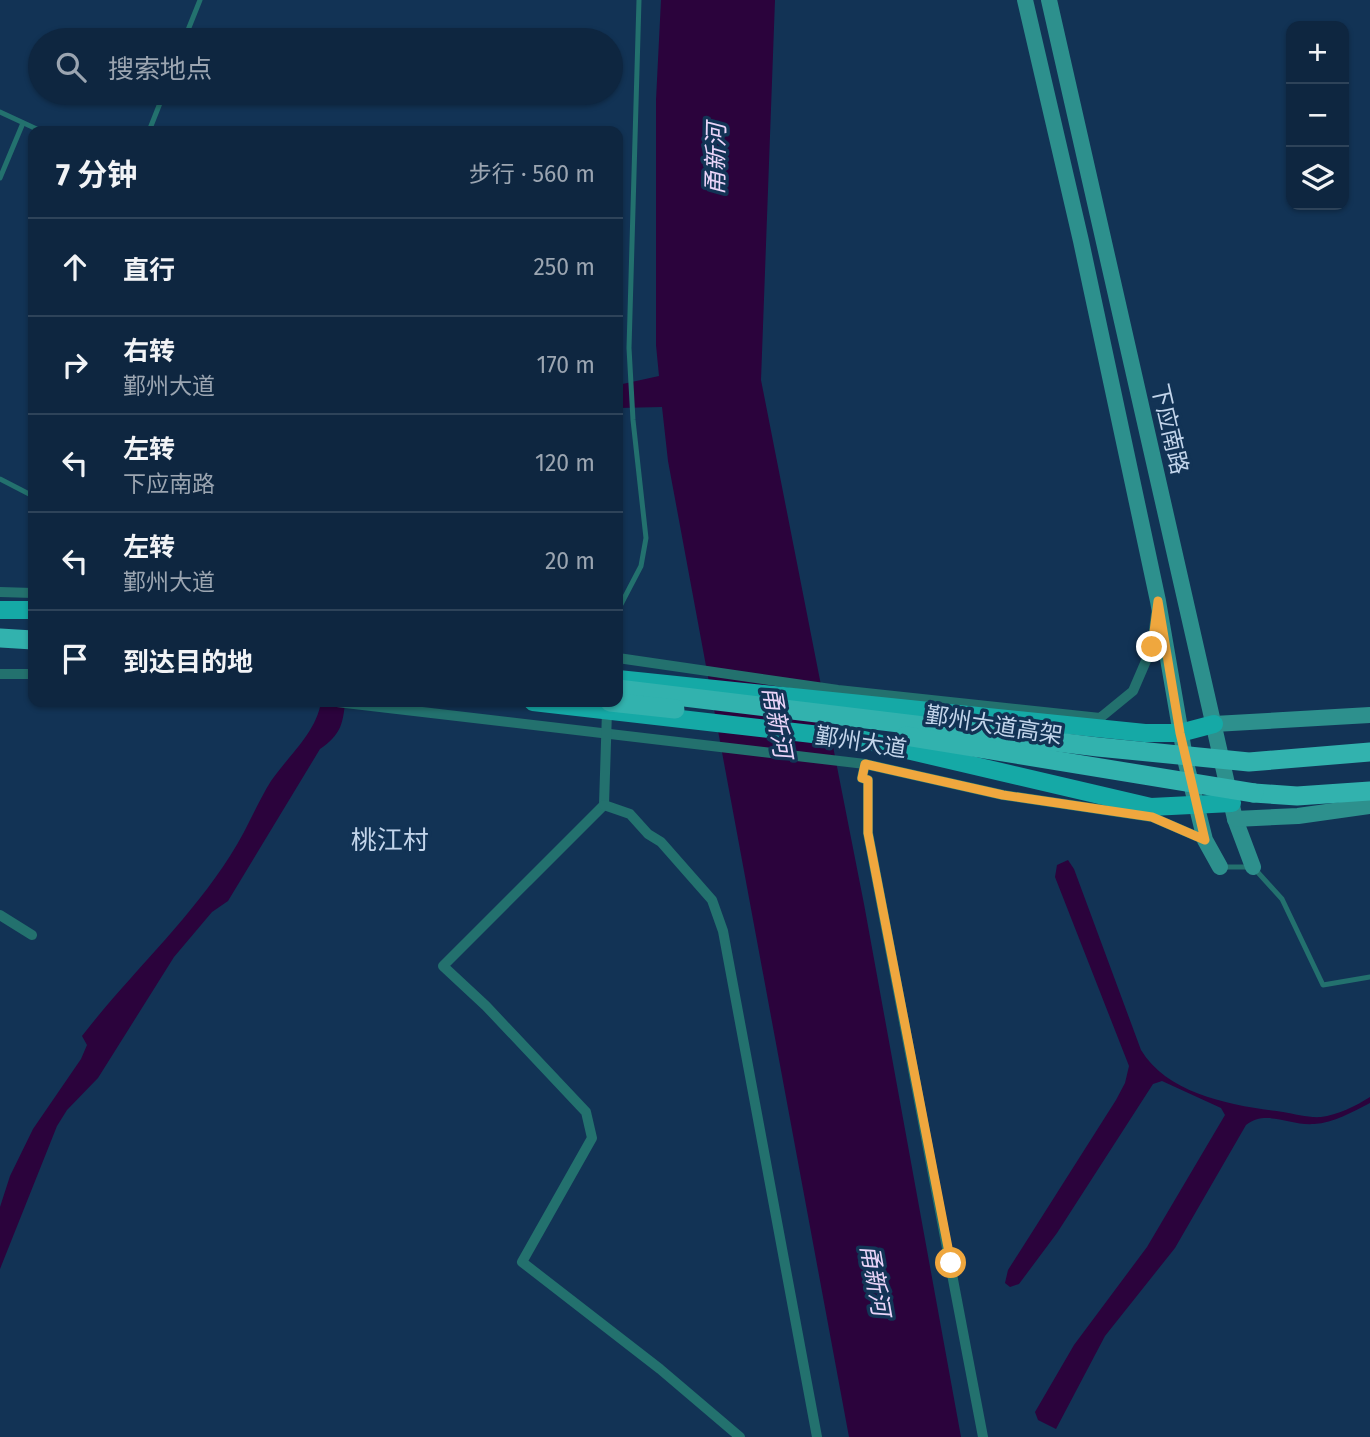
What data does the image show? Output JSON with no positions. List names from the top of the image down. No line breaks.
{"streets":{"highway":["鄞州大道高架"],"main road":["下应南路","鄞州大道"]},"crossings":[["下应南路","鄞州大道"]],"districts":["桃江村"],"water":["甬新河"],"page":{"map_buttons":["+","−"],"search":"搜索地点","heading":["7 分钟","步行 · 560 m"],"list":[["直行","250 m"],["右转","鄞州大道","170 m"],["左转","下应南路","120 m"],["左转","鄞州大道","20 m"],"到达目的地"]}}
